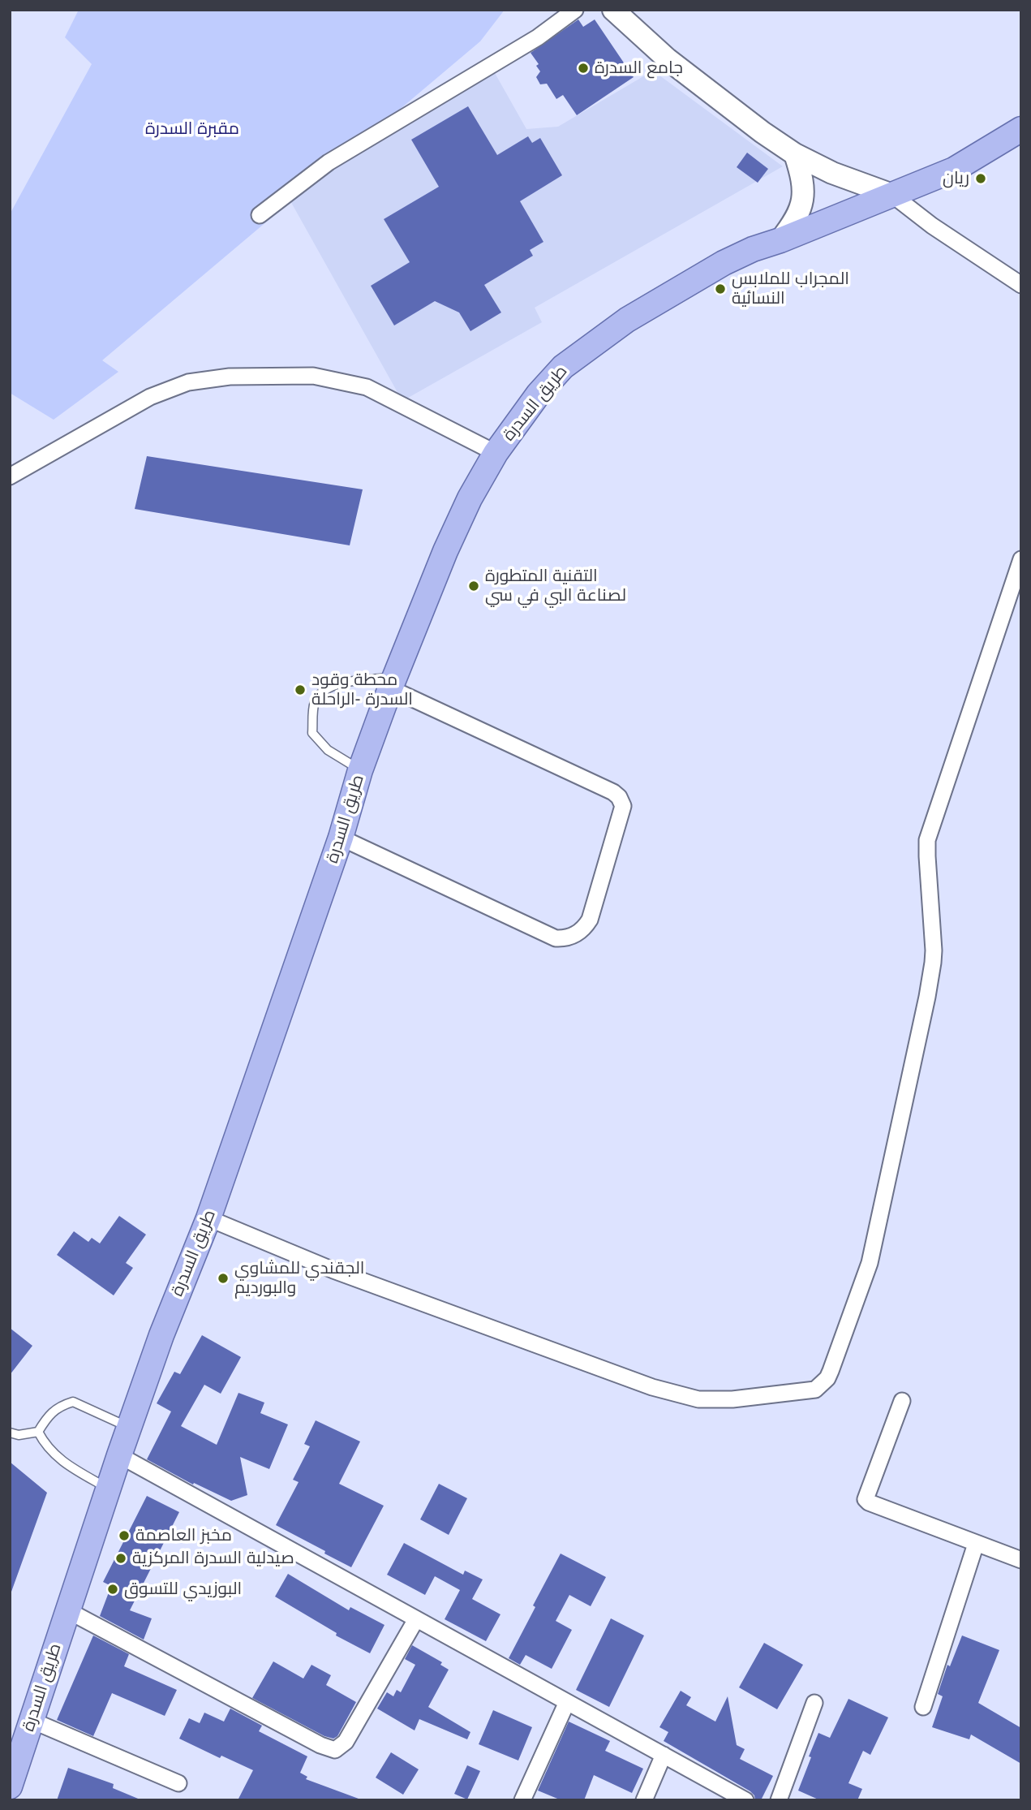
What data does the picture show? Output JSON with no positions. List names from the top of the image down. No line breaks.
{"streets":{"main road":["طريق السدرة"]},"parks":["مقبرة السدرة"],"places":["جامع السدرة","ريان","المجراب للملابس النسائية","التقنية المتطورة لصناعة البي في سي","محطة وقود السدرة -الراحلة","الجقندي للمشاوي والبورديم","مخبز العاصمة","صيدلية السدرة المركزية","البوزيدي للتسوق"]}
